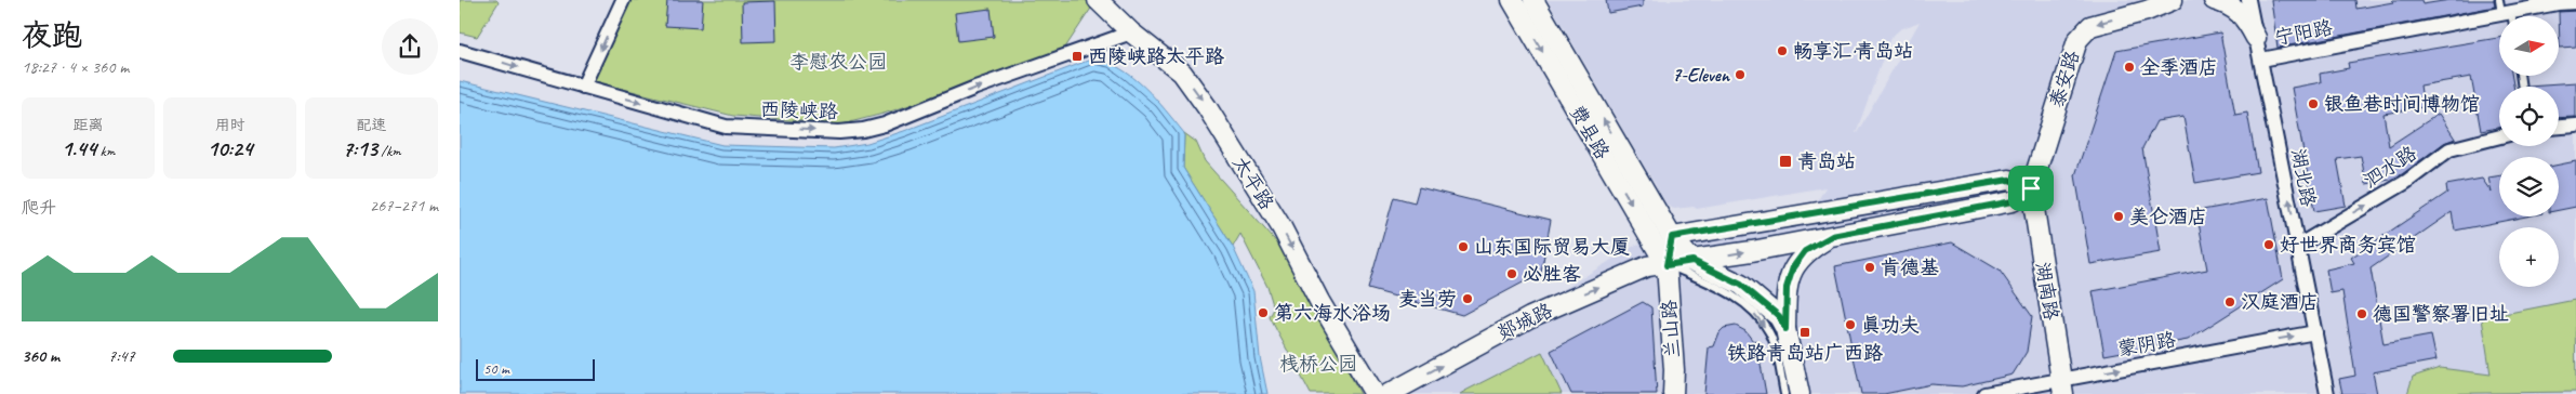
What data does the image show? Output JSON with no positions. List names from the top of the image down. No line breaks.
{"streets":{"main road":["泰安路","费县路","太平路","湖南路","郯城路","兰山路"],"street":["宁阳路","西陵峡路","泗水路","湖北路","蒙阴路"]},"crossings":[["宁阳路","湖北路"],["泰安路","湖南路"],["西陵峡路","太平路"],["费县路","郯城路"],["费县路","兰山路"],["泗水路","湖北路"],["湖北路","蒙阴路"],["湖南路","蒙阴路"],["郯城路","兰山路"]],"one_way":["泰安路","西陵峡路","泗水路","湖北路","太平路","郯城路","蒙阴路"],"parks":["李慰农公园","栈桥公园"],"places":{"other":["畅享汇·青岛站","全季酒店","7-Eleven","银鱼巷时间博物馆","美仑酒店","好世界商务宾馆","山东国际贸易大厦","肯德基","必胜客","麦当劳","汉庭酒店","第六海水浴场","德国警察署旧址","真功夫"],"transit":["西陵峡路太平路","青岛站","铁路青岛站广西路"]},"scale_bar":"50 m","north":"right","page":{"heading":["夜跑","18:27 · 4 × 360 m"],"map_buttons":"+","stats":[["距离","1.44 km"],["用时","10:24"],["配速","7:13 /km"]],"chart":["爬升","267–271 m"],"list":[{"name":"360 m","note":"7:47"}],"scale":"50 m"}}
